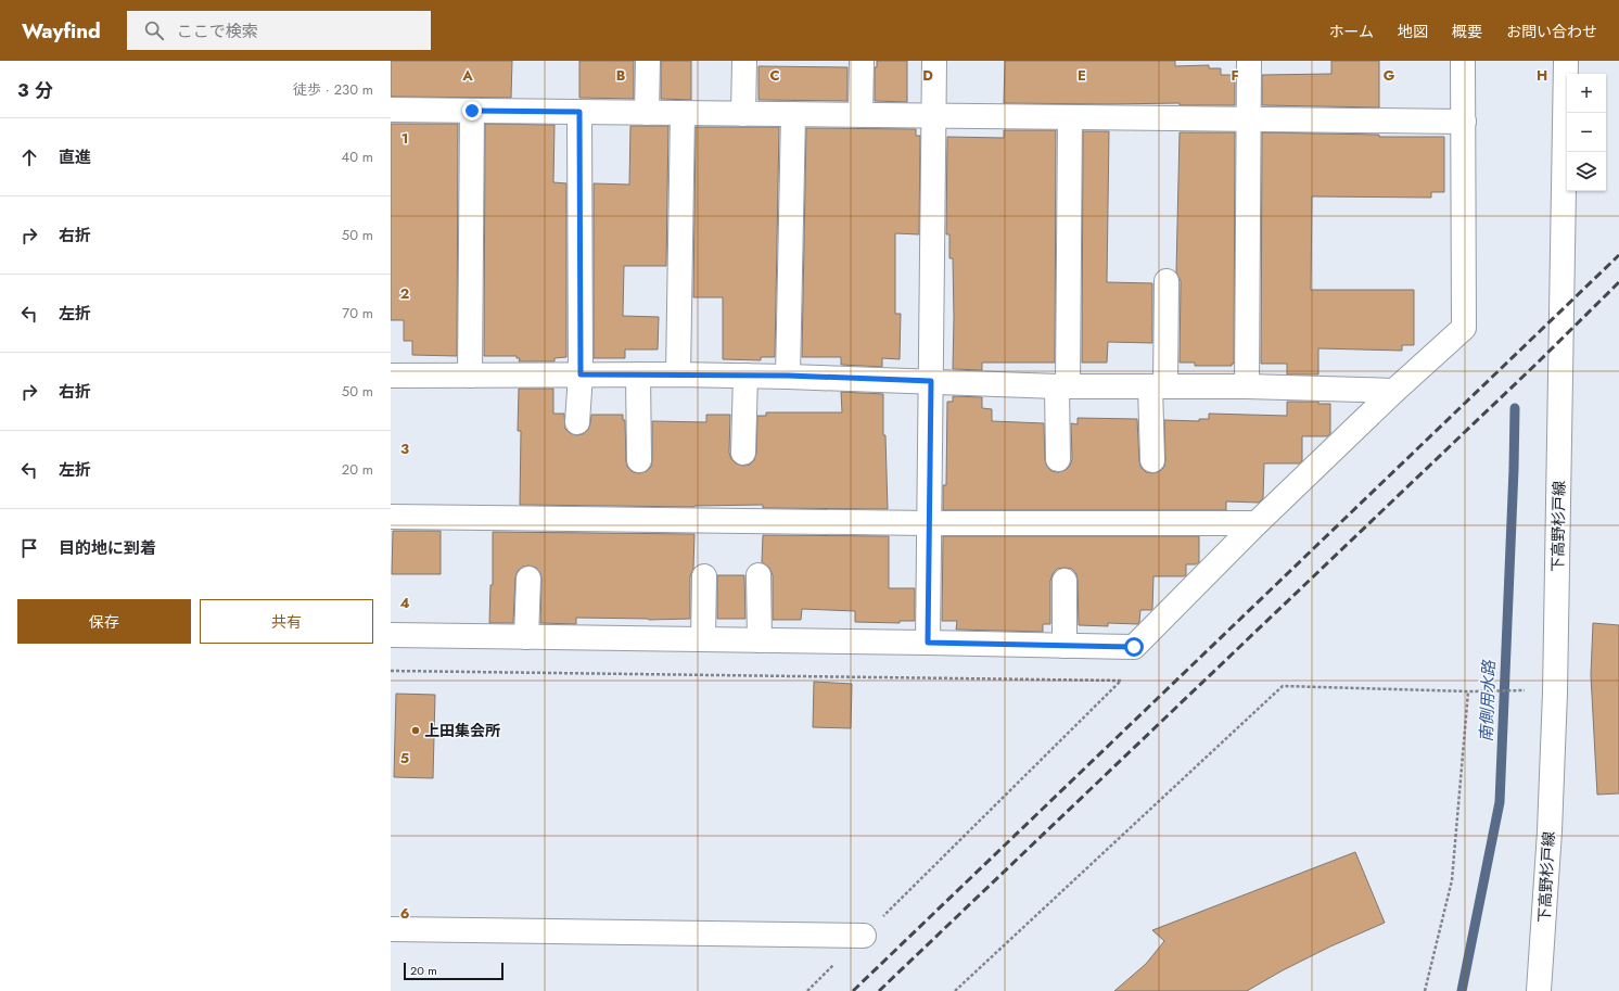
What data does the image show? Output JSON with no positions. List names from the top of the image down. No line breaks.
{"streets":{"street":["下高野杉戸線"]},"water":["南側用水路"],"places":["上田集会所"],"scale_bar":"20 m","page":{"header":"Wayfind","search":"ここで検索","nav":["ホーム","地図","概要","お問い合わせ"],"heading":["3 分","徒歩 · 230 m"],"map_buttons":["+","−"],"list":[["直進","40 m"],["右折","50 m"],["左折","70 m"],["右折","50 m"],["左折","20 m"],"目的地に到着"],"buttons":["保存","共有"],"scale":"20 m"},"grid":{"columns":["A","B","C","D","E","F","G","H"],"rows":["1","2","3","4","5","6"]}}
